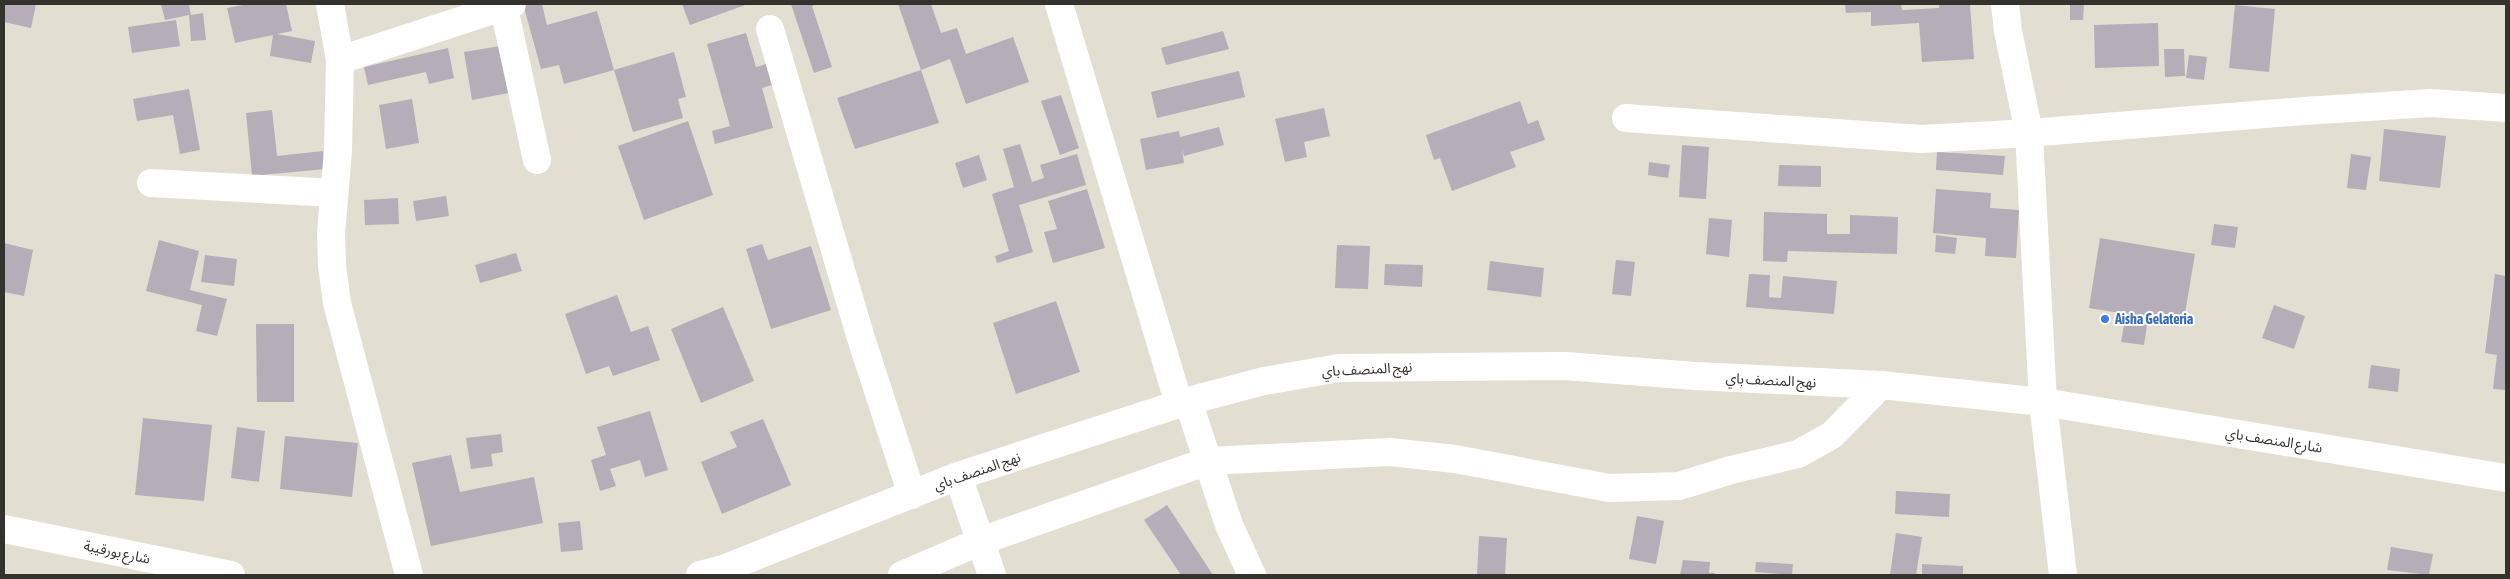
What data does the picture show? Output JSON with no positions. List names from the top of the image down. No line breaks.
{"streets":{"street":["نهج المنصف باي","شارع المنصف باي","شارع بورقيبة"]},"crossings":[["نهج المنصف باي","شارع المنصف باي"]],"places":["Aisha Gelateria"]}
